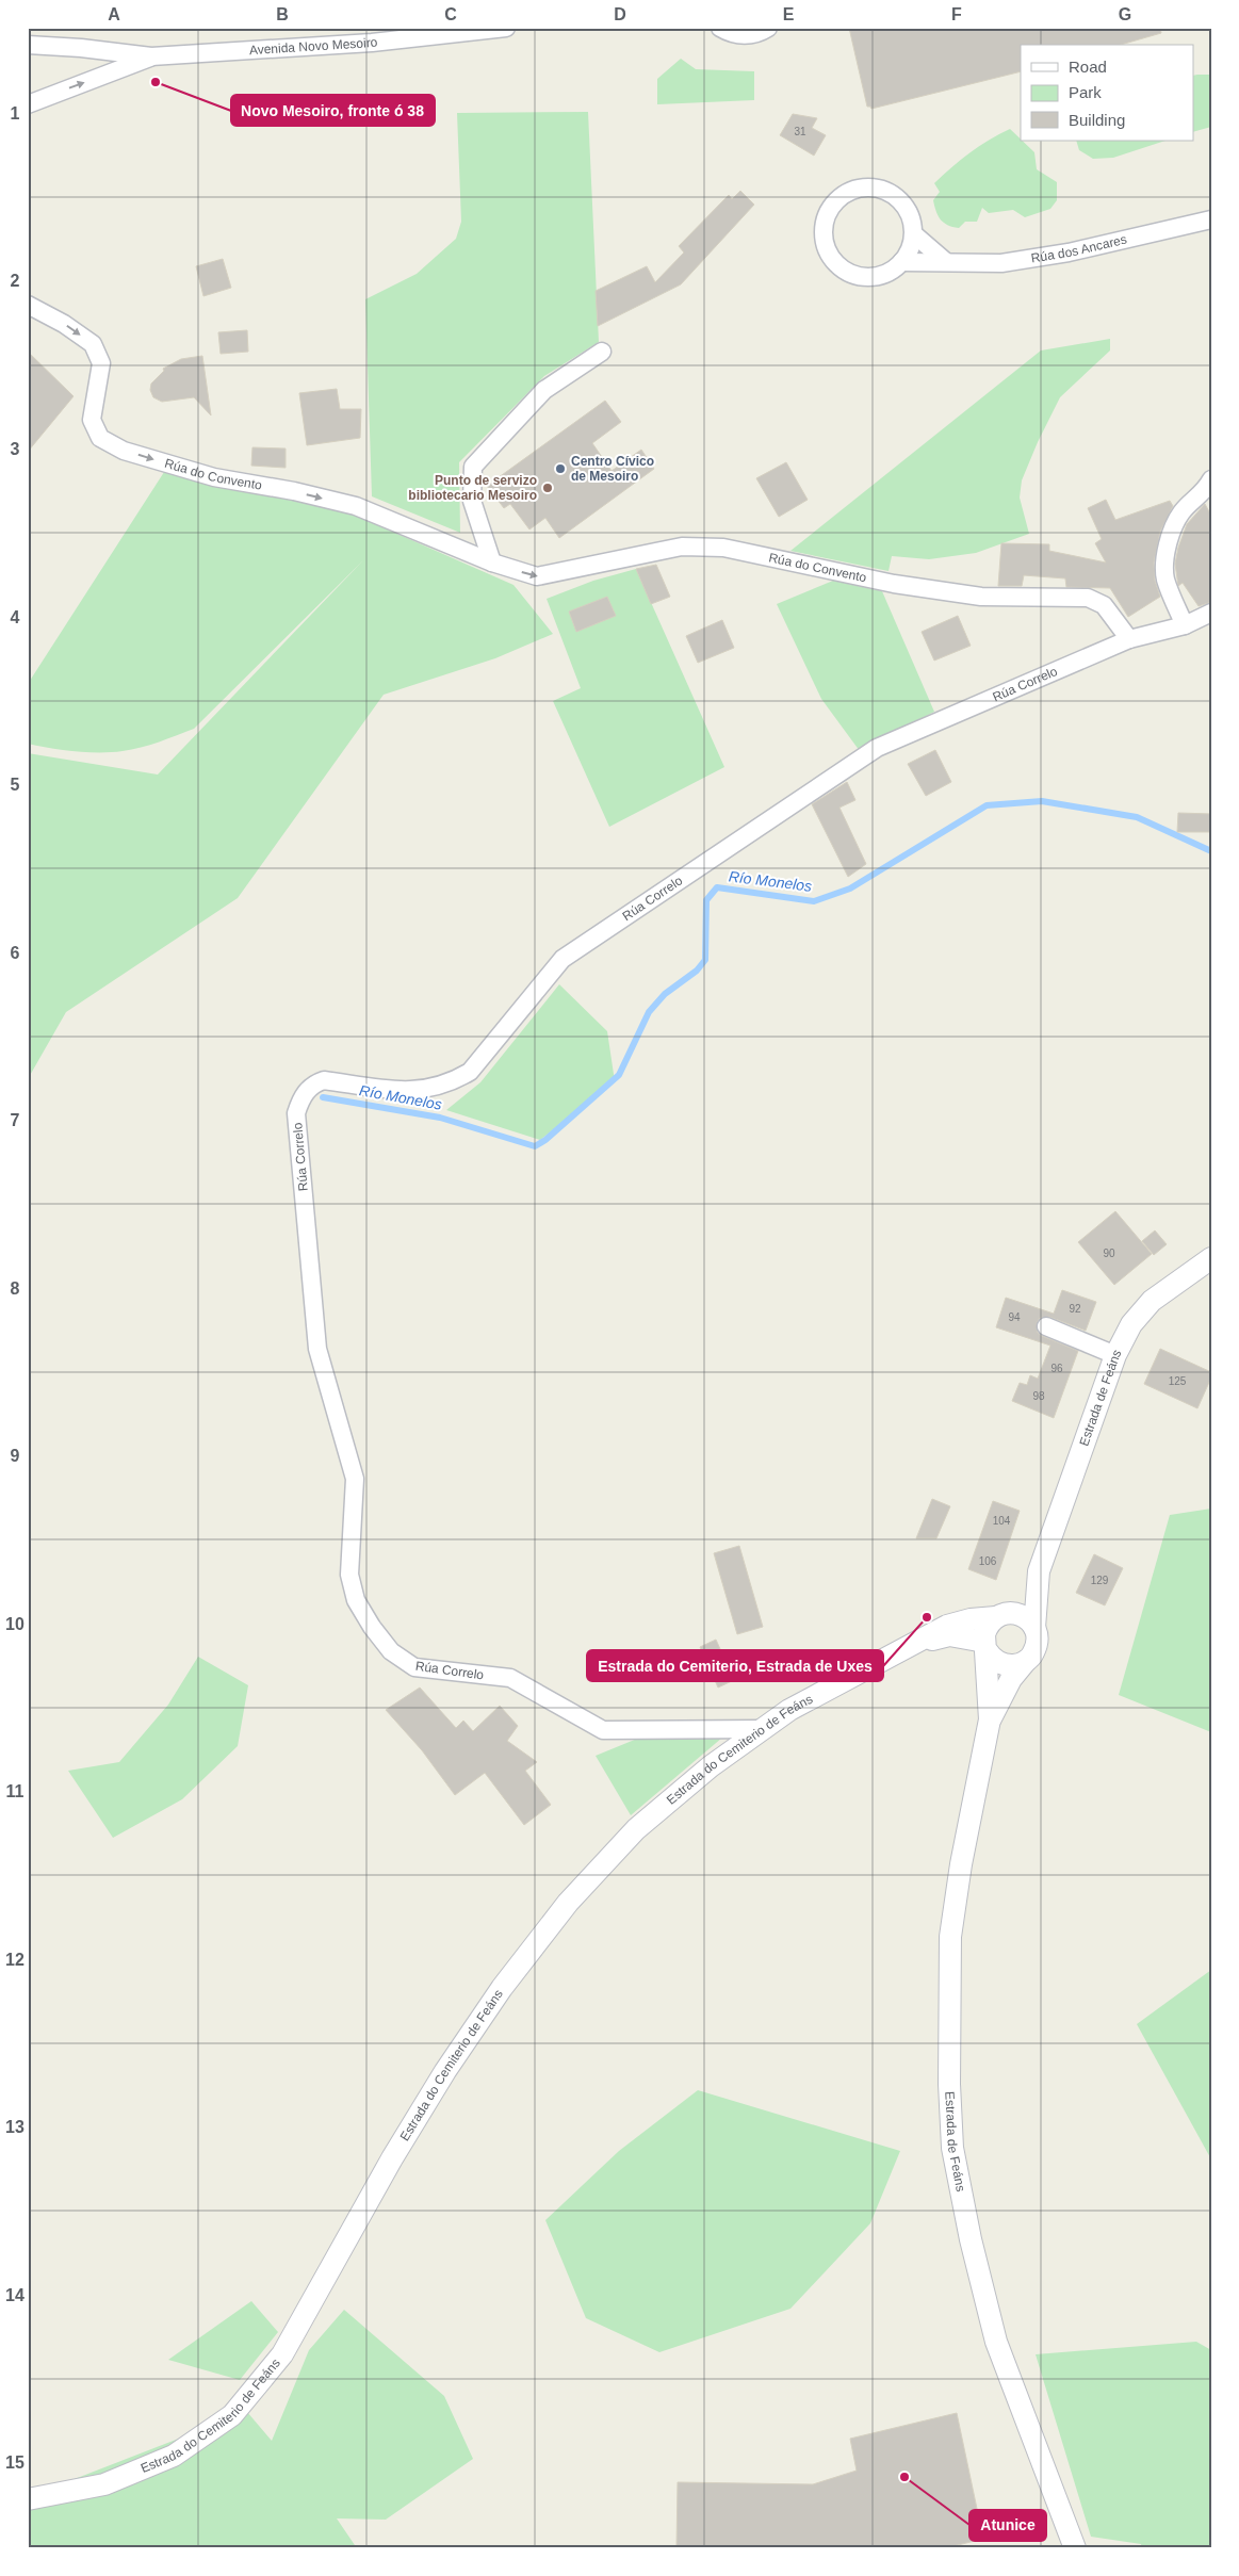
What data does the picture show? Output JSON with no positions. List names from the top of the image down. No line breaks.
{"streets":{"street":["Avenida Novo Mesoiro","Rúa dos Ancares","Rúa do Convento","Rúa Correlo","Estrada de Feáns","Estrada do Cemiterio de Feáns"]},"crossings":[["Rúa do Convento","Rúa Correlo"],["Rúa Correlo","Estrada do Cemiterio de Feáns"],["Estrada de Feáns","Estrada do Cemiterio de Feáns"]],"one_way":["Rúa do Convento"],"water":["Río Monelos"],"places":["Novo Mesoiro, fronte ó 38","Centro Cívico de Mesoiro","Punto de servizo bibliotecario Mesoiro","Estrada do Cemiterio, Estrada de Uxes","Atunice"],"house_numbers":["31","90","92","94","96","125","98","104","106","129"],"legend":["Road","Park","Building"],"grid":{"columns":["A","B","C","D","E","F","G"],"rows":["1","2","3","4","5","6","7","8","9","10","11","12","13","14","15"]}}
